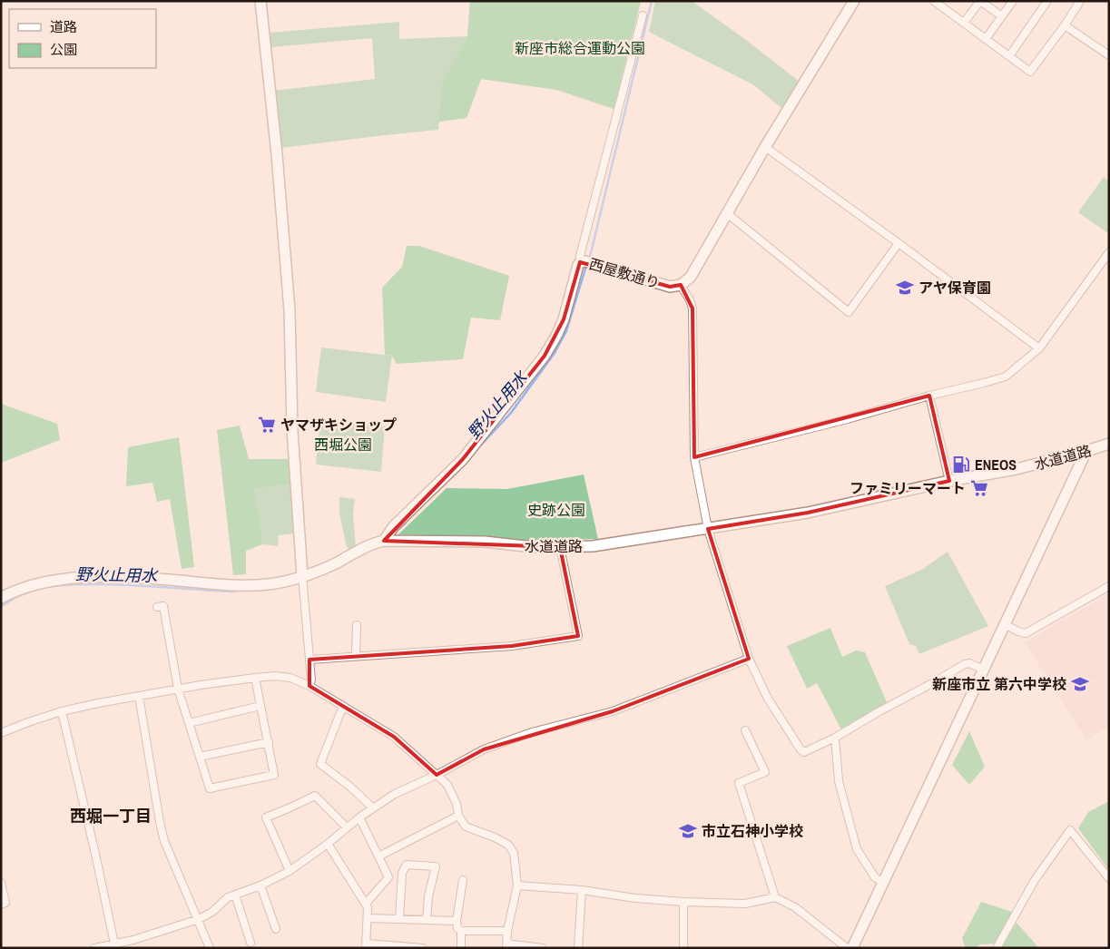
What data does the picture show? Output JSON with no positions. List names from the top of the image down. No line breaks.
{"streets":{"street":["西屋敷通り","水道道路"]},"crossings":[["西屋敷通り","水道道路"]],"districts":["西堀一丁目"],"water":["野火止用水"],"parks":["新座市総合運動公園","西堀公園","史跡公園"],"places":{"school or university":["アヤ保育園","新座市立 第六中学校","市立石神小学校"],"supermarket":["ヤマザキショップ","ファミリーマート"],"fuel station":["ENEOS"]},"legend":["道路","公園"]}
